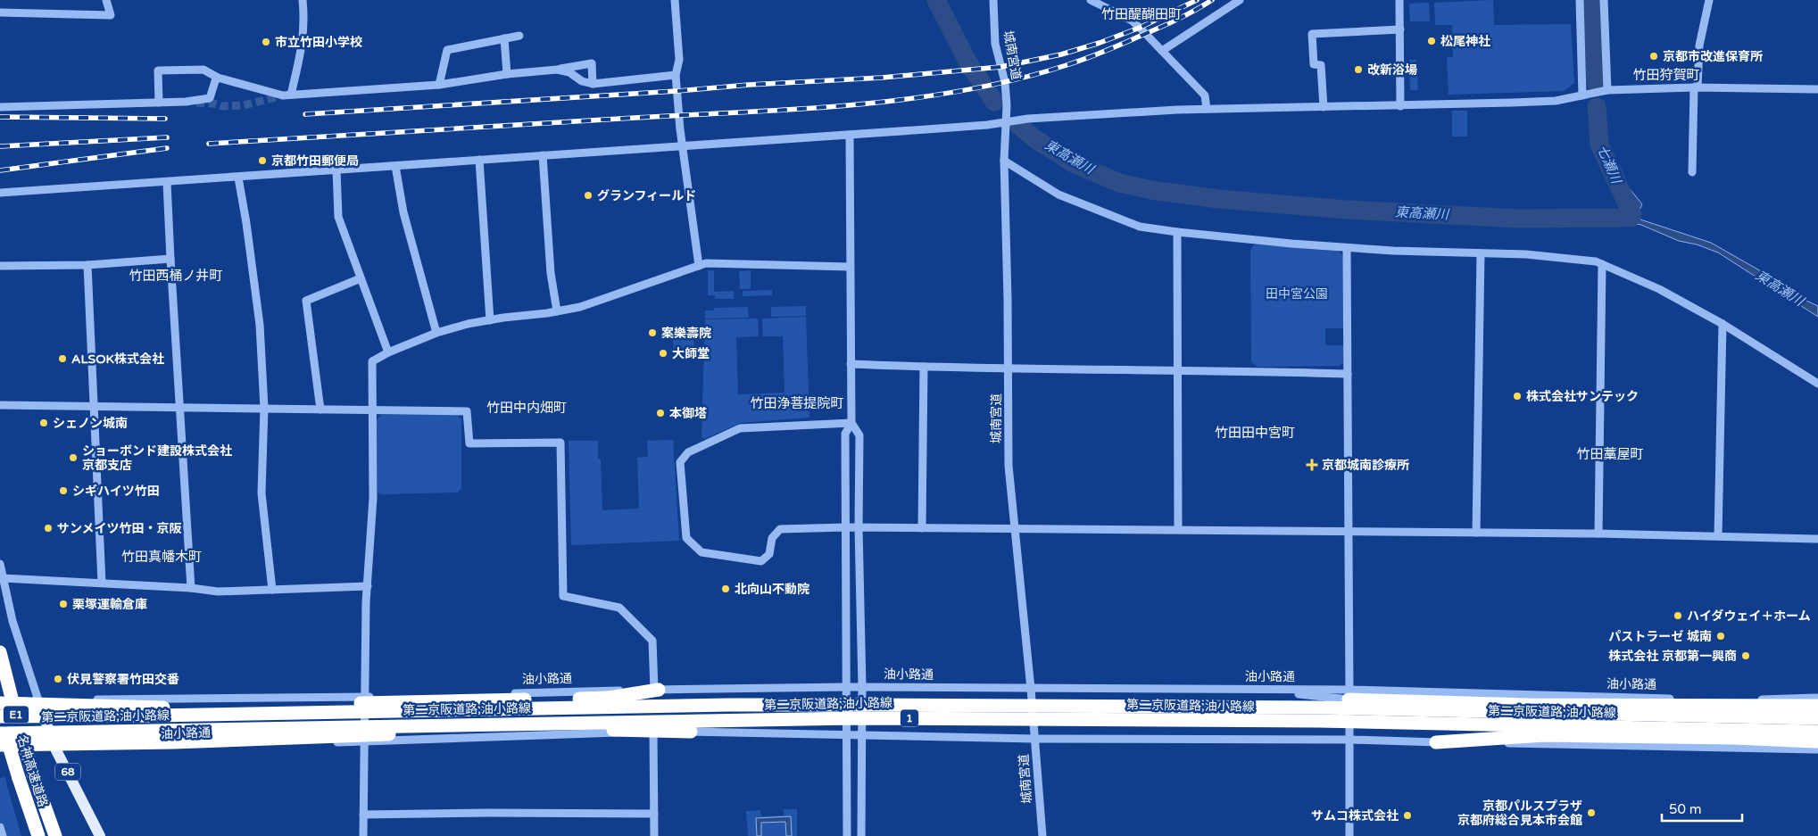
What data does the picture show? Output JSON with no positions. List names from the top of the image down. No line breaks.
{"streets":{"highway":["第二京阪道路;油小路線","E1","1","名神高速道路"],"main road":["油小路通","68"],"street":["城南宮道"]},"crossings":[["城南宮道","油小路通"],["油小路通","68"],["第二京阪道路;油小路線","名神高速道路"]],"districts":["竹田醍醐田町","竹田狩賀町","竹田西桶ノ井町","竹田浄菩提院町","竹田中内畑町","竹田田中宮町","竹田藁屋町","竹田真幡木町"],"water":["東高瀬川","七瀬川"],"parks":["田中宮公園"],"places":{"other":["松尾神社","市立竹田小学校","京都市改進保育所","改新浴場","京都竹田郵便局","グランフィールド","案樂壽院","大師堂","ALSOK株式会社","株式会社サンテック","本御塔","シェノン城南","ショーボンド建設株式会社 京都支店","シギハイツ竹田","サンメイツ竹田・京阪","北向山不動院","栗塚運輸倉庫","ハイダウェイ＋ホーム","パストラーゼ 城南","株式会社 京都第一興商","伏見警察署竹田交番","京都パルスプラザ 京都府総合見本市会館","サムコ株式会社"],"health":["京都城南診療所"]},"scale_bar":"50 m"}
